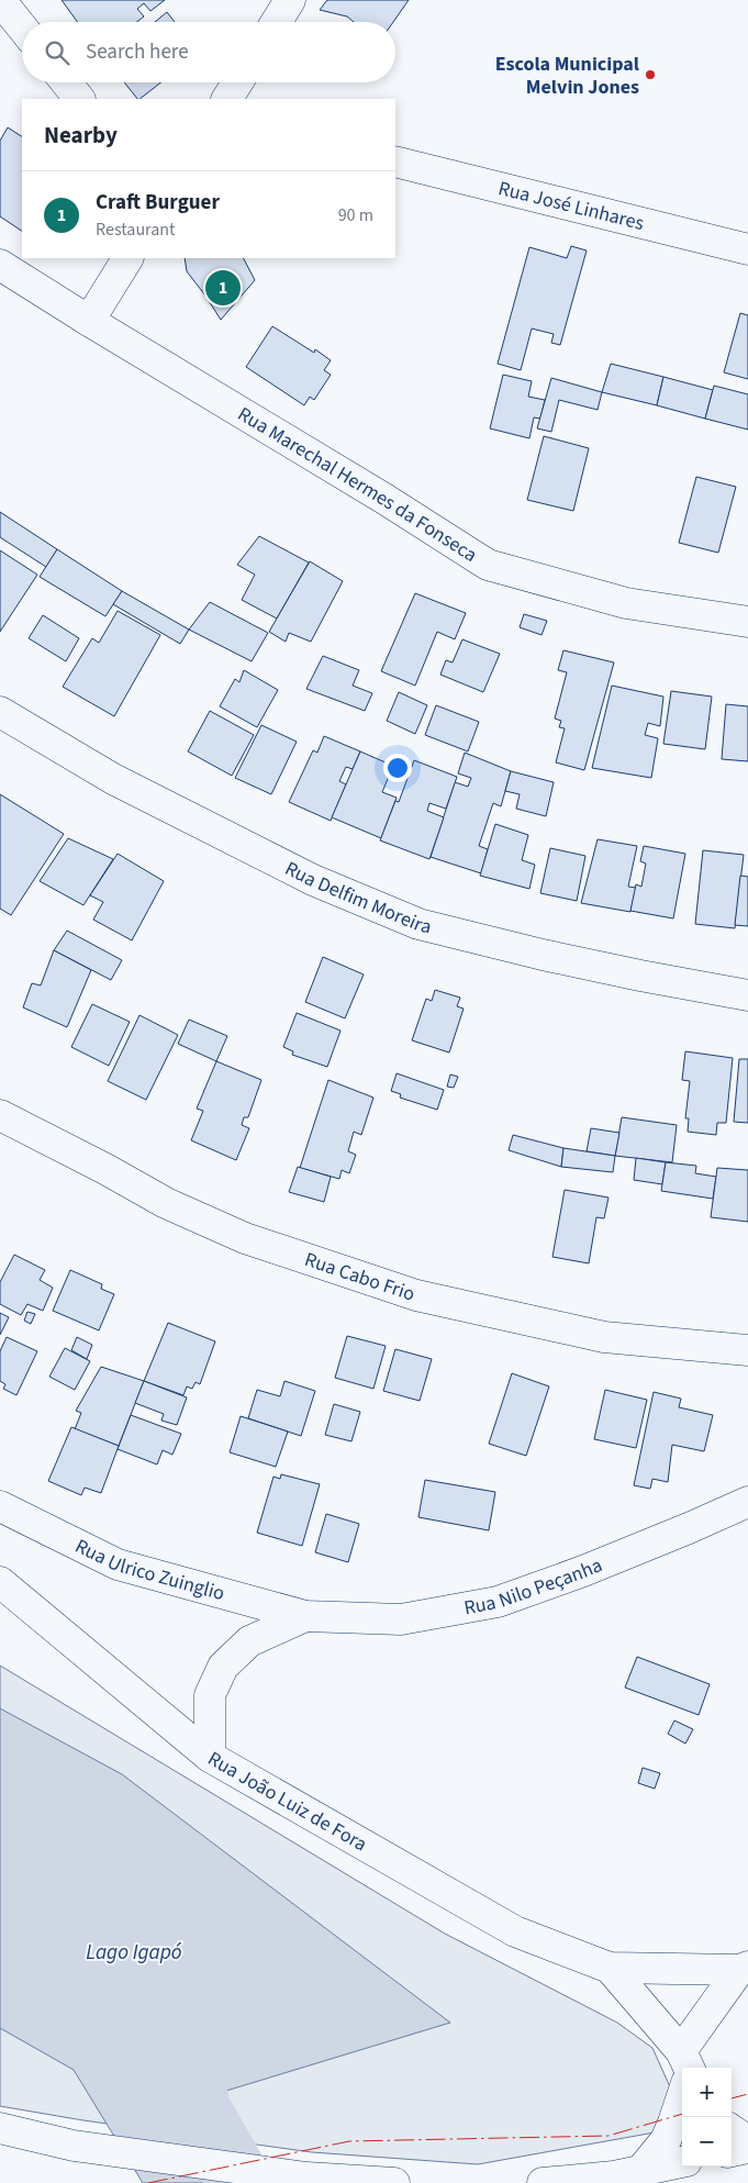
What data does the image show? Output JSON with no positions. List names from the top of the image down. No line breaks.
{"streets":{"street":["Rua José Linhares","Rua Marechal Hermes da Fonseca","Rua Delfim Moreira","Rua Cabo Frio","Rua Ulrico Zuinglio","Rua Nilo Peçanha","Rua João Luiz de Fora"]},"crossings":[["Rua Ulrico Zuinglio","Rua Nilo Peçanha"]],"water":["Lago Igapó"],"places":["Escola Municipal Melvin Jones"],"page":{"search":"Search here","heading":"Nearby","list":[{"mark":"1","name":"Craft Burguer","note":"Restaurant","value":"90 m"}],"pins":"1","map_buttons":["+","−"]}}
